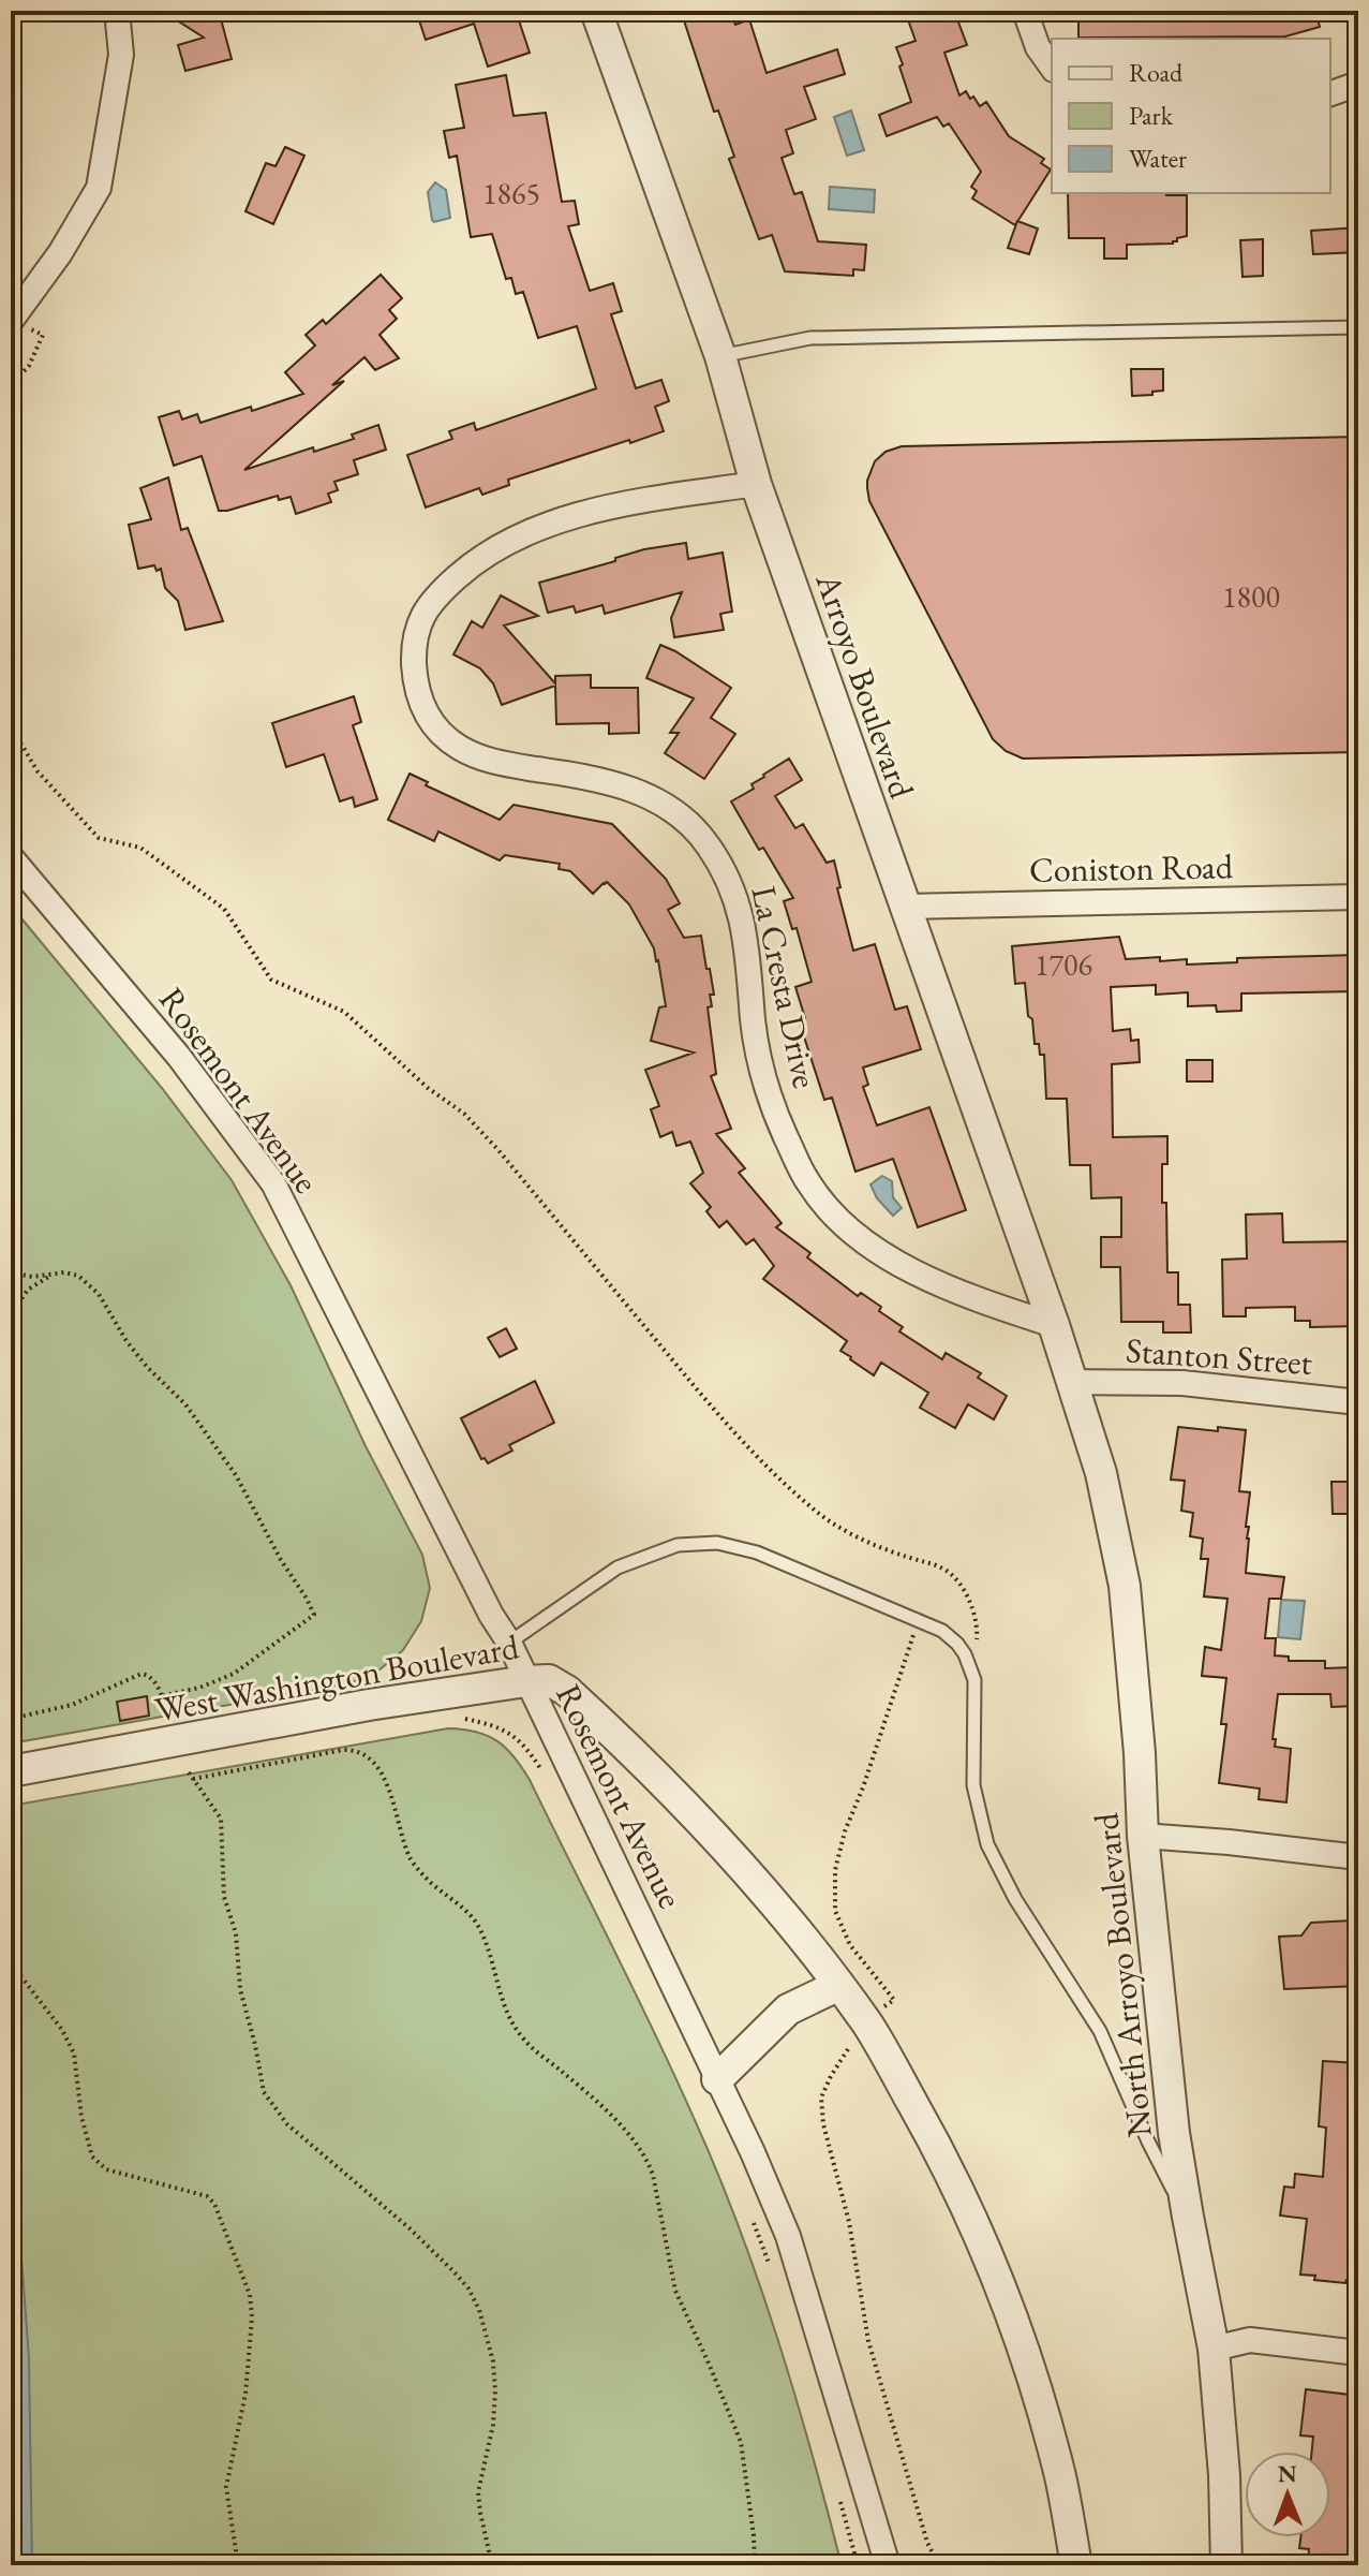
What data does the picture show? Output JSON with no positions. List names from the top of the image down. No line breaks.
{"streets":{"street":["Arroyo Boulevard","Coniston Road","La Cresta Drive","Rosemont Avenue","Stanton Street","West Washington Boulevard","North Arroyo Boulevard"]},"crossings":[["Arroyo Boulevard","Coniston Road"],["Arroyo Boulevard","La Cresta Drive"],["Arroyo Boulevard","Stanton Street"],["Arroyo Boulevard","North Arroyo Boulevard"],["Rosemont Avenue","West Washington Boulevard"],["Stanton Street","North Arroyo Boulevard"]],"house_numbers":["1865","1800","1706"],"legend":["Road","Park","Water"],"north":"top"}
